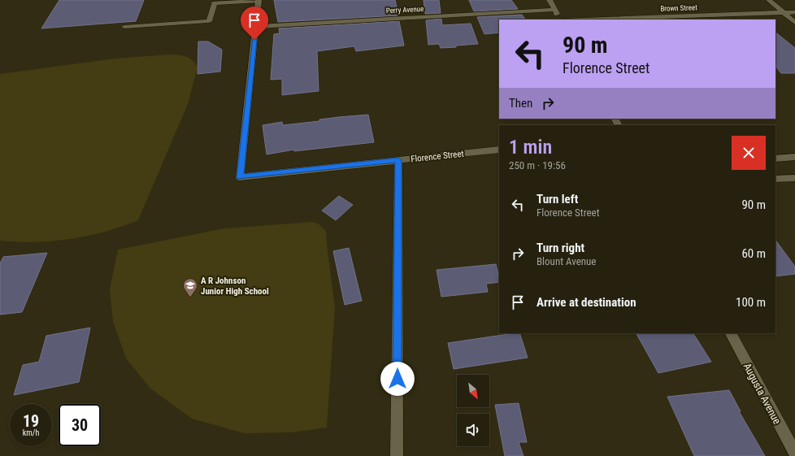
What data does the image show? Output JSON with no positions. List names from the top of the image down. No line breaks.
{"streets":{"street":["Brown Street","Perry Avenue","Florence Street","Augusta Avenue"]},"crossings":[["Perry Avenue","Florence Street"]],"places":{"school or university":["A R Johnson Junior High School"]},"north":"bottom right","page":{"turn":["90 m","Florence Street"],"then":"Then","heading":["1 min","250 m · 19:56"],"list":[{"name":"Turn left","note":"Florence Street","value":"90 m"},{"name":"Turn right","note":"Blount Avenue","value":"60 m"},{"name":"Arrive at destination","value":"100 m"}],"speed":"19 km/h","limit":"30"}}
